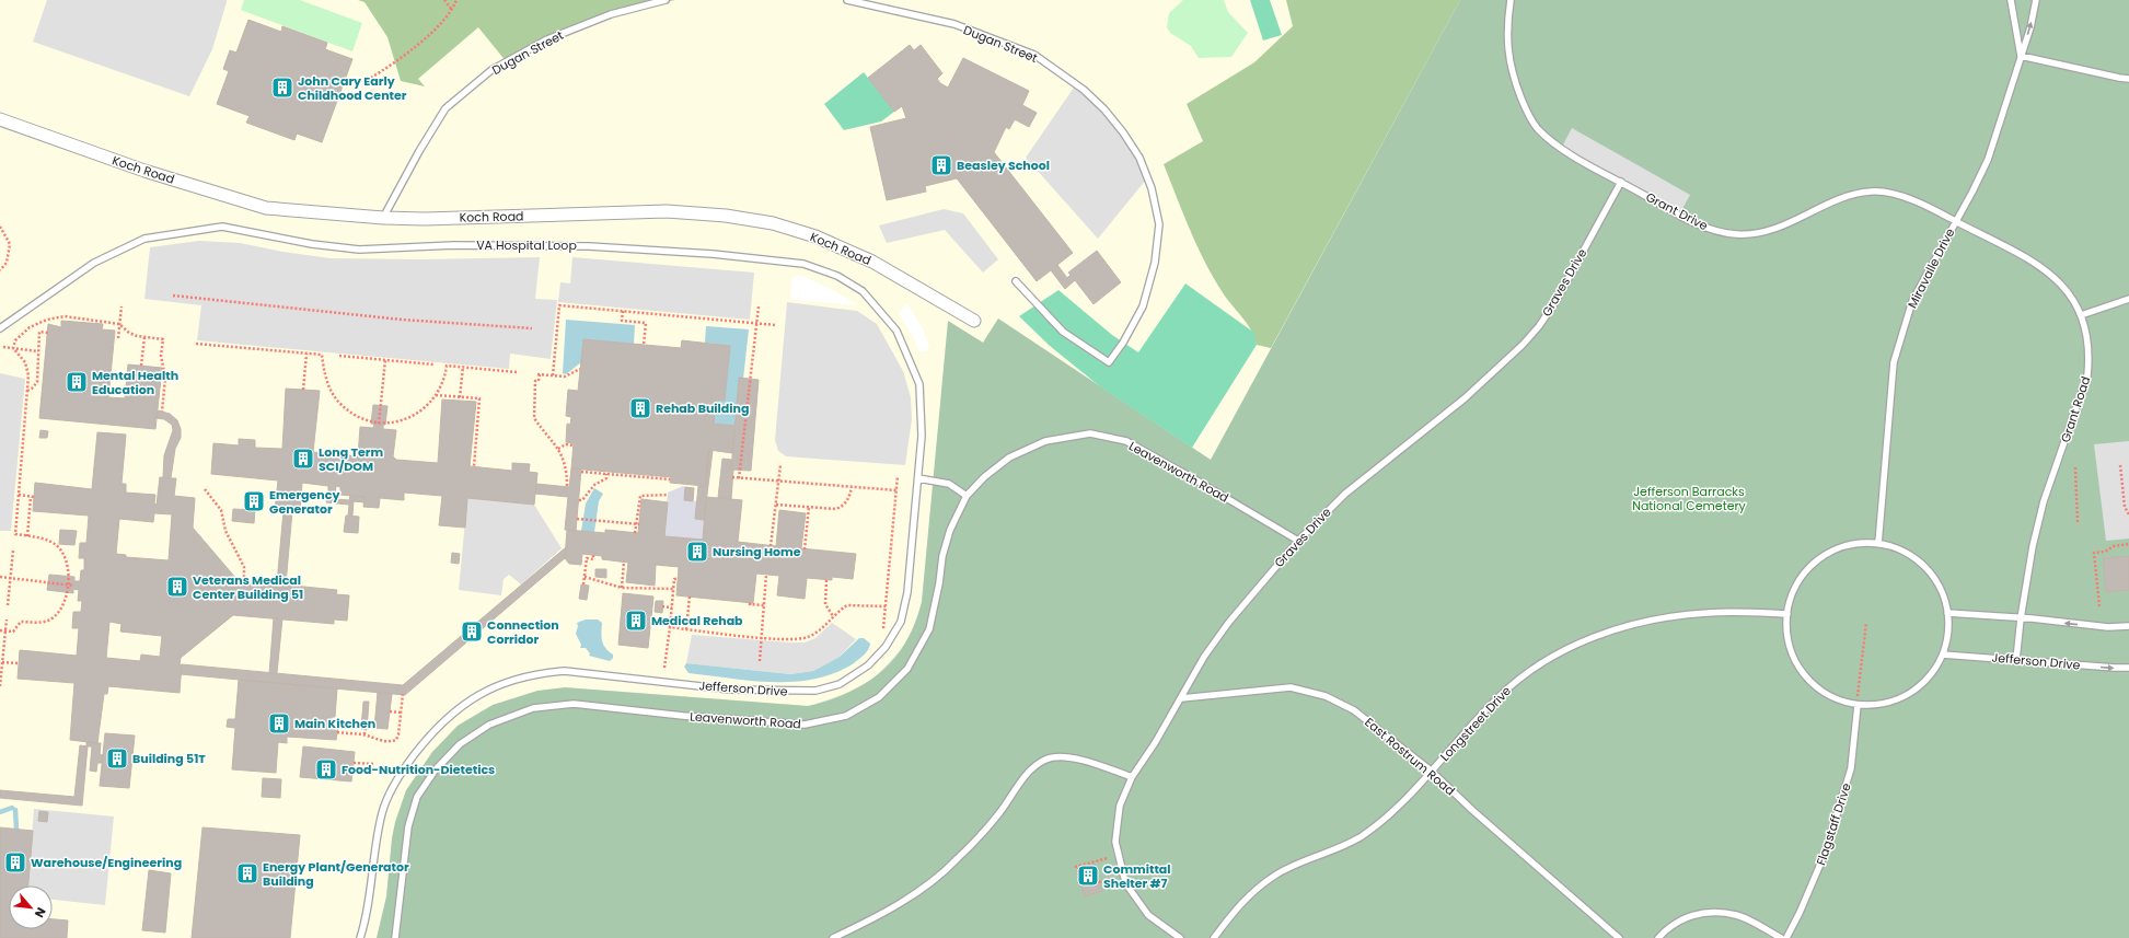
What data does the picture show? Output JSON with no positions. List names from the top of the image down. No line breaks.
{"streets":{"street":["Koch Road"],"lane":["Dugan Street","Grant Drive","VA Hospital Loop","Miravalle Drive","Graves Drive","Grant Road","Leavenworth Road","Jefferson Drive","Longstreet Drive","East Rostrum Road","Flagstaff Drive"]},"crossings":[["Dugan Street","Koch Road"],["Grant Drive","Miravalle Drive"],["Grant Drive","Graves Drive"],["Grant Drive","Grant Road"],["VA Hospital Loop","Jefferson Drive"],["Miravalle Drive","Grant Road"],["Graves Drive","Leavenworth Road"],["Graves Drive","East Rostrum Road"],["Grant Road","Jefferson Drive"],["Longstreet Drive","East Rostrum Road"]],"parks":["Jefferson Barracks National Cemetery"],"places":{"building":["John Cary Early Childhood Center","Beasley School","Mental Health Education","Rehab Building","Long Term SCI/DOM","Emergency Generator","Nursing Home","Veterans Medical Center Building 51","Medical Rehab","Connection Corridor","Main Kitchen","Building 51T","Food-Nutrition-Dietetics","Warehouse/Engineering","Energy Plant/Generator Building","Committal Shelter #7"]},"north":"bottom right"}
